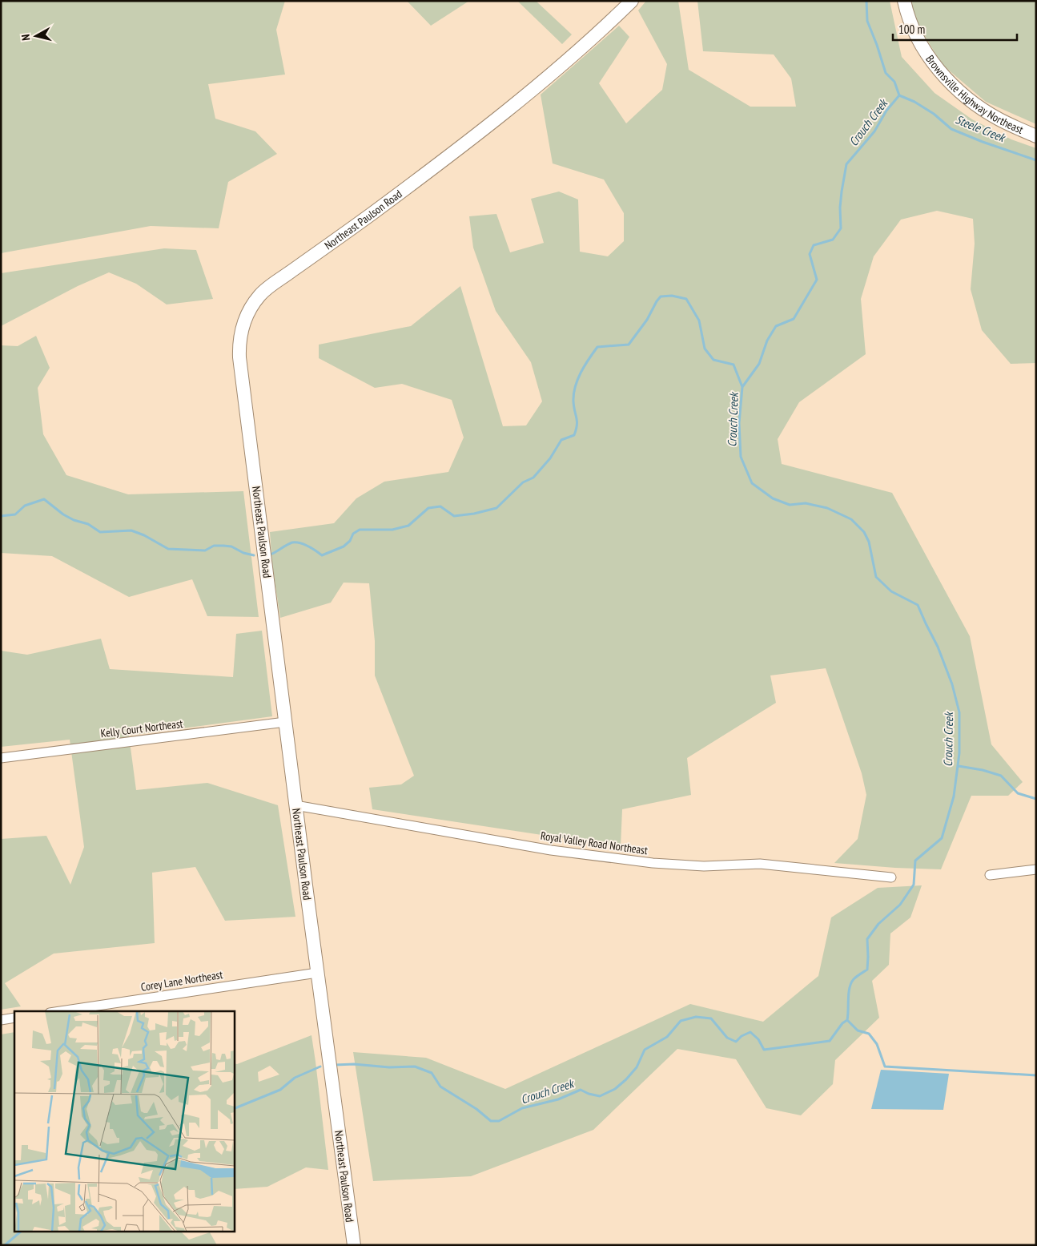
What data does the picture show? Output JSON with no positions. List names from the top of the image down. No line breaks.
{"streets":{"street":["Brownsville Highway Northeast","Northeast Paulson Road","Kelly Court Northeast","Royal Valley Road Northeast","Corey Lane Northeast"]},"crossings":[["Northeast Paulson Road","Kelly Court Northeast"],["Northeast Paulson Road","Royal Valley Road Northeast"],["Northeast Paulson Road","Corey Lane Northeast"]],"water":["Crouch Creek","Steele Creek"],"scale_bar":"100 m","north":"left"}
